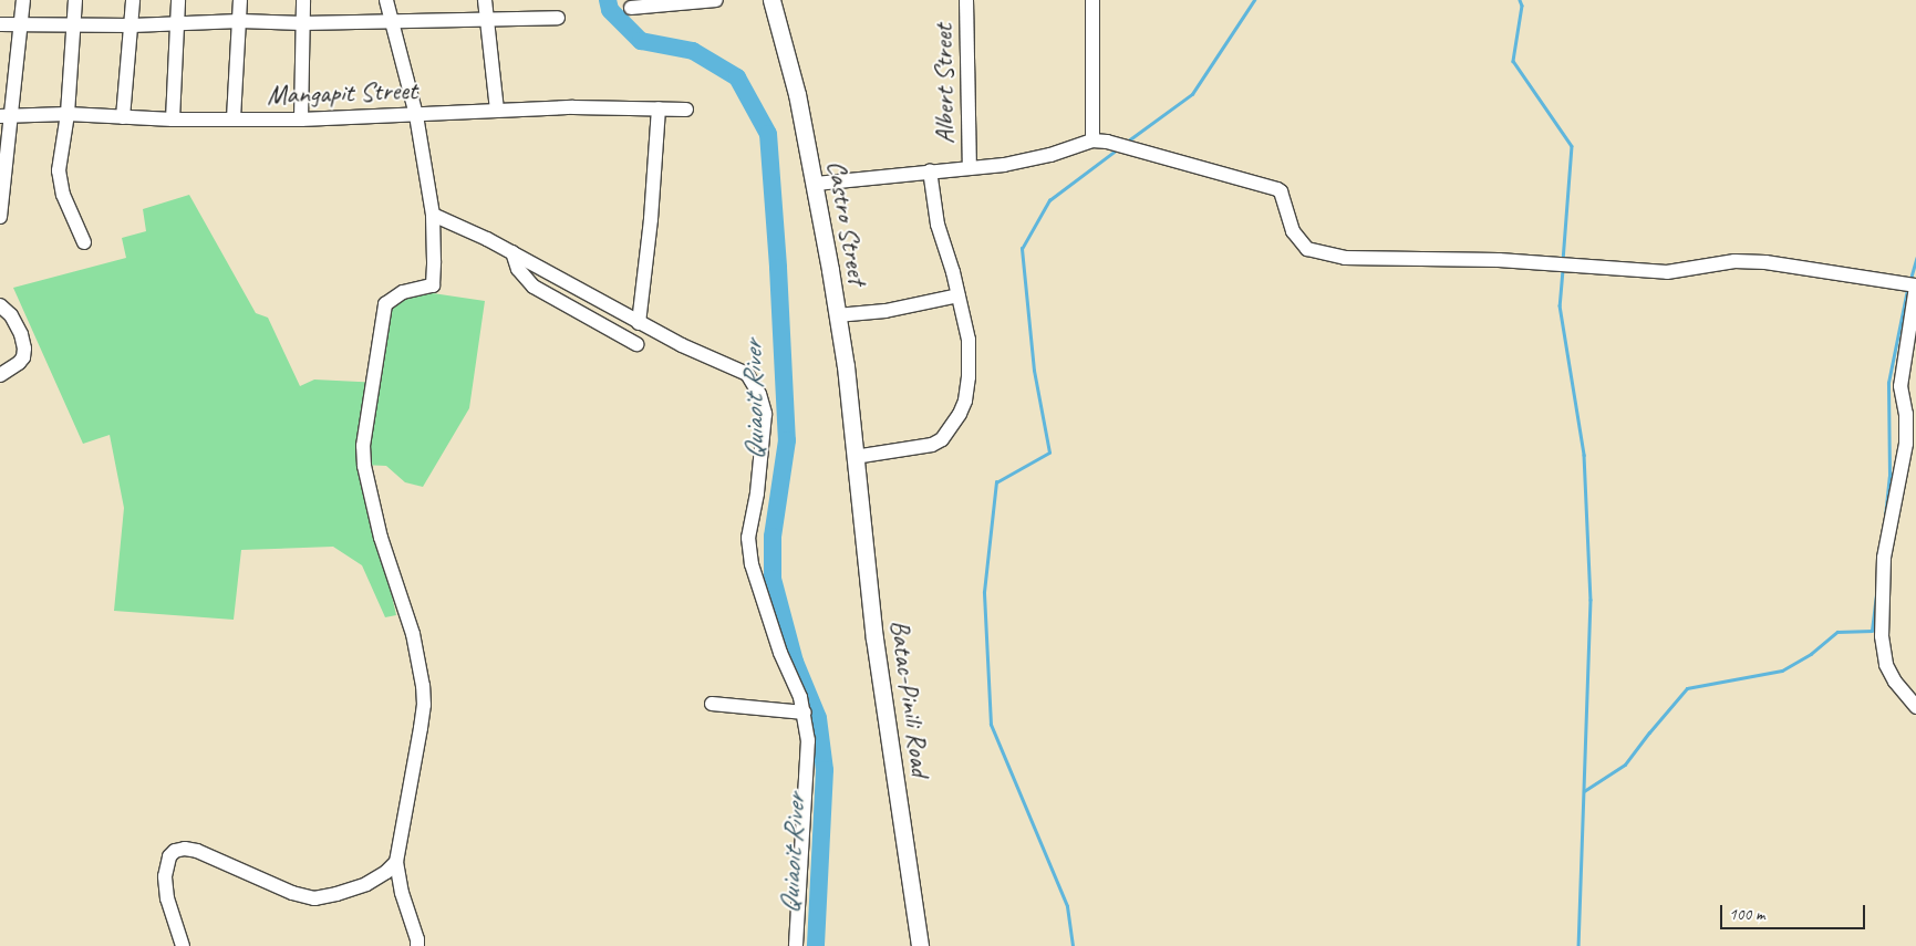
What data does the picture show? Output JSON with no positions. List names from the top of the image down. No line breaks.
{"streets":{"main road":["Castro Street","Batac-Pinili Road"],"street":["Albert Street","Mangapit Street"]},"crossings":[["Castro Street","Batac-Pinili Road"]],"water":["Quiaoit River"],"scale_bar":"100 m"}
